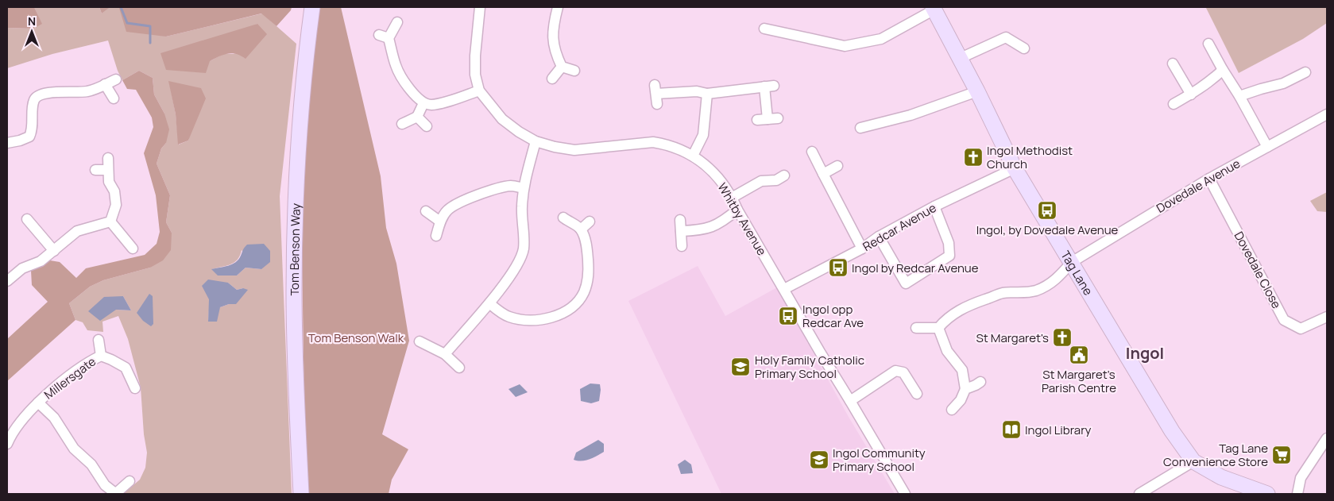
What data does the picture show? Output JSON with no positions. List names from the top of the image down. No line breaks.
{"streets":{"main road":["Tom Benson Way","Tag Lane"],"street":["Dovedale Avenue","Whitby Avenue","Redcar Avenue","Dovedale Close","Millersgate"]},"crossings":[["Dovedale Avenue","Dovedale Close"],["Dovedale Avenue","Tag Lane"],["Whitby Avenue","Redcar Avenue"],["Redcar Avenue","Tag Lane"]],"districts":["Ingol"],"parks":["Tom Benson Walk"],"places":{"church":["Ingol Methodist Church","St Margaret's"],"bus stop":["Ingol, by Dovedale Avenue","Ingol by Redcar Avenue","Ingol opp Redcar Ave"],"public building":["St Margaret's Parish Centre"],"school or university":["Holy Family Catholic Primary School","Ingol Community Primary School"],"library":["Ingol Library"],"supermarket":["Tag Lane Convenience Store"]},"north":"top"}
